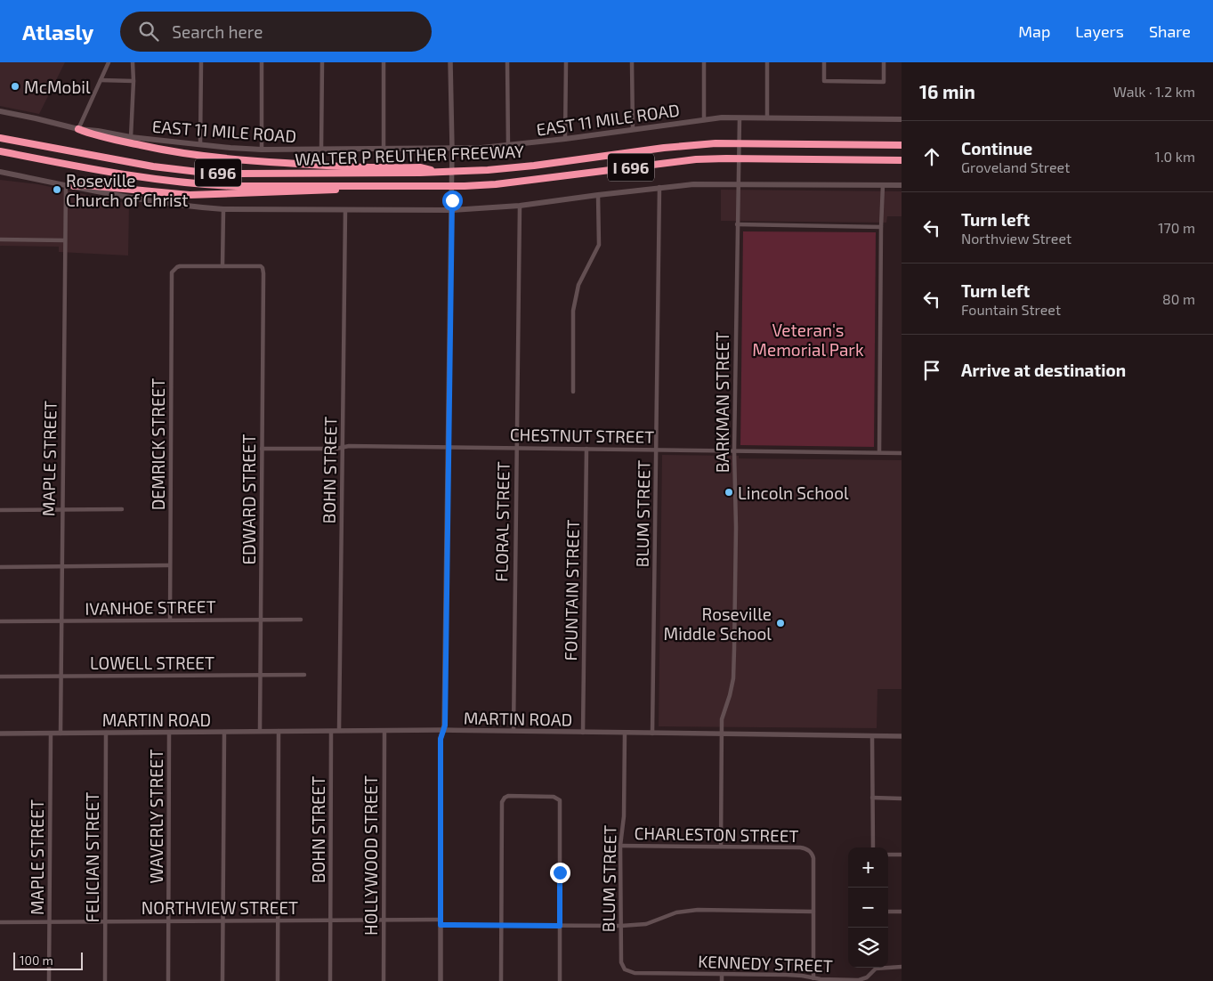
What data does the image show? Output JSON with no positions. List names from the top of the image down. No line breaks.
{"streets":{"highway":["WALTER P REUTHER FREEWAY","I 696"],"main road":["EAST 11 MILE ROAD"],"street":["BARKMAN STREET","CHESTNUT STREET","DEMRICK STREET","MAPLE STREET","BOHN STREET","EDWARD STREET","BLUM STREET","FLORAL STREET","FOUNTAIN STREET","IVANHOE STREET","LOWELL STREET","MARTIN ROAD","WAVERLY STREET","CHARLESTON STREET","HOLLYWOOD STREET","FELICIAN STREET","NORTHVIEW STREET","KENNEDY STREET"]},"crossings":[["EAST 11 MILE ROAD","BARKMAN STREET"],["BARKMAN STREET","CHESTNUT STREET"],["BARKMAN STREET","MARTIN ROAD"],["BARKMAN STREET","CHARLESTON STREET"],["CHESTNUT STREET","BOHN STREET"],["CHESTNUT STREET","EDWARD STREET"],["CHESTNUT STREET","BLUM STREET"],["CHESTNUT STREET","FLORAL STREET"],["CHESTNUT STREET","FOUNTAIN STREET"],["DEMRICK STREET","EDWARD STREET"],["DEMRICK STREET","IVANHOE STREET"],["MAPLE STREET","IVANHOE STREET"],["MAPLE STREET","LOWELL STREET"],["MAPLE STREET","MARTIN ROAD"],["MAPLE STREET","NORTHVIEW STREET"],["BOHN STREET","MARTIN ROAD"],["BOHN STREET","NORTHVIEW STREET"],["EDWARD STREET","IVANHOE STREET"],["EDWARD STREET","LOWELL STREET"],["EDWARD STREET","MARTIN ROAD"],["BLUM STREET","MARTIN ROAD"],["BLUM STREET","CHARLESTON STREET"],["BLUM STREET","NORTHVIEW STREET"],["BLUM STREET","KENNEDY STREET"],["FLORAL STREET","MARTIN ROAD"],["FOUNTAIN STREET","MARTIN ROAD"],["MARTIN ROAD","WAVERLY STREET"],["MARTIN ROAD","HOLLYWOOD STREET"],["MARTIN ROAD","FELICIAN STREET"],["WAVERLY STREET","NORTHVIEW STREET"],["CHARLESTON STREET","NORTHVIEW STREET"],["HOLLYWOOD STREET","NORTHVIEW STREET"],["FELICIAN STREET","NORTHVIEW STREET"]],"parks":["Veteran's Memorial Park"],"places":["McMobil","Roseville Church of Christ","Lincoln School","Roseville Middle School"],"scale_bar":"100 m","page":{"header":"Atlasly","search":"Search here","nav":["Map","Layers","Share"],"heading":["16 min","Walk · 1.2 km"],"list":[["Continue","Groveland Street","1.0 km"],["Turn left","Northview Street","170 m"],["Turn left","Fountain Street","80 m"],"Arrive at destination"],"map_buttons":["+","−"],"scale":"100 m"}}
